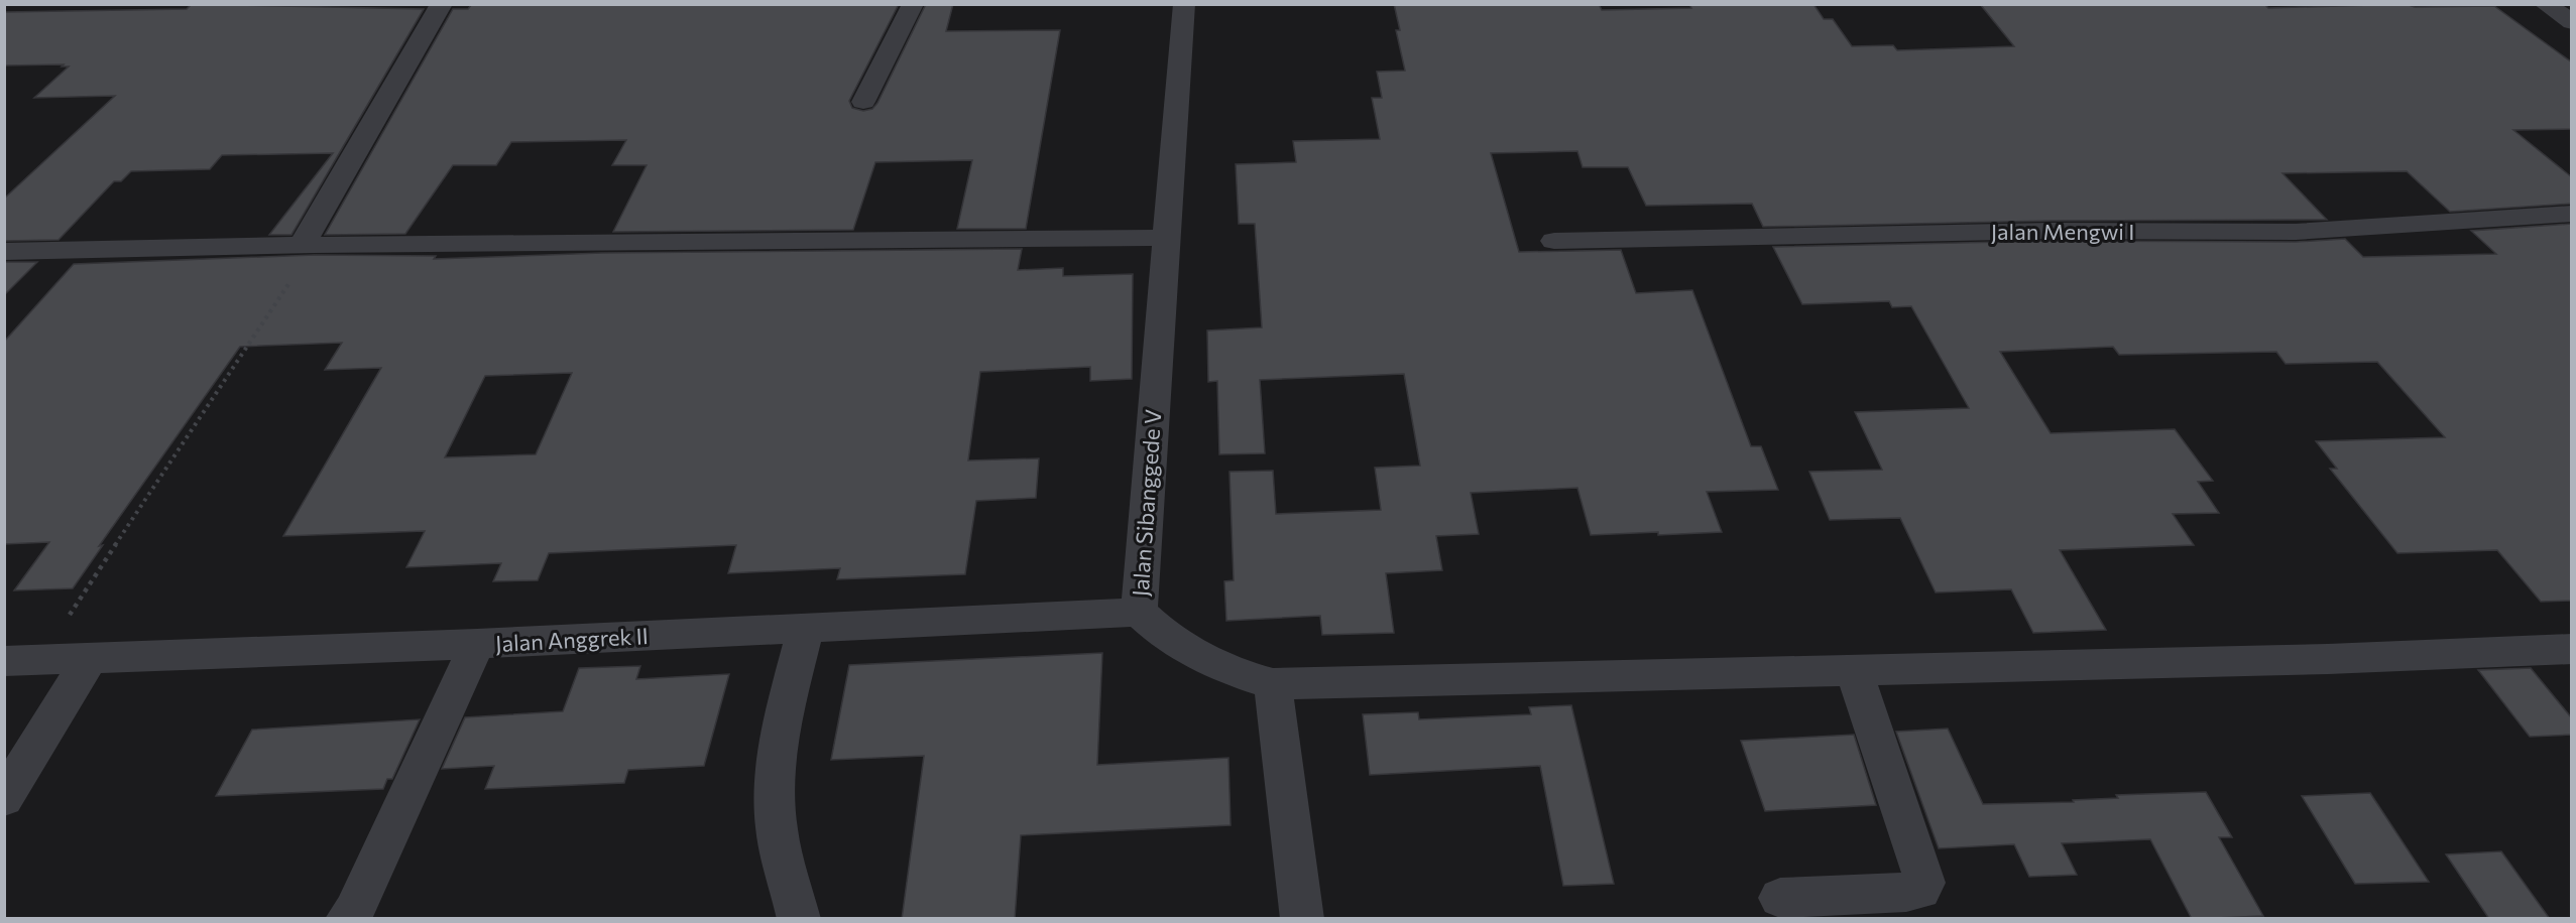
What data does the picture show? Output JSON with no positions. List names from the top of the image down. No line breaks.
{"streets":{"street":["Jalan Mengwi I","Jalan Sibanggede V","Jalan Anggrek II"]},"crossings":[["Jalan Sibanggede V","Jalan Anggrek II"]]}
